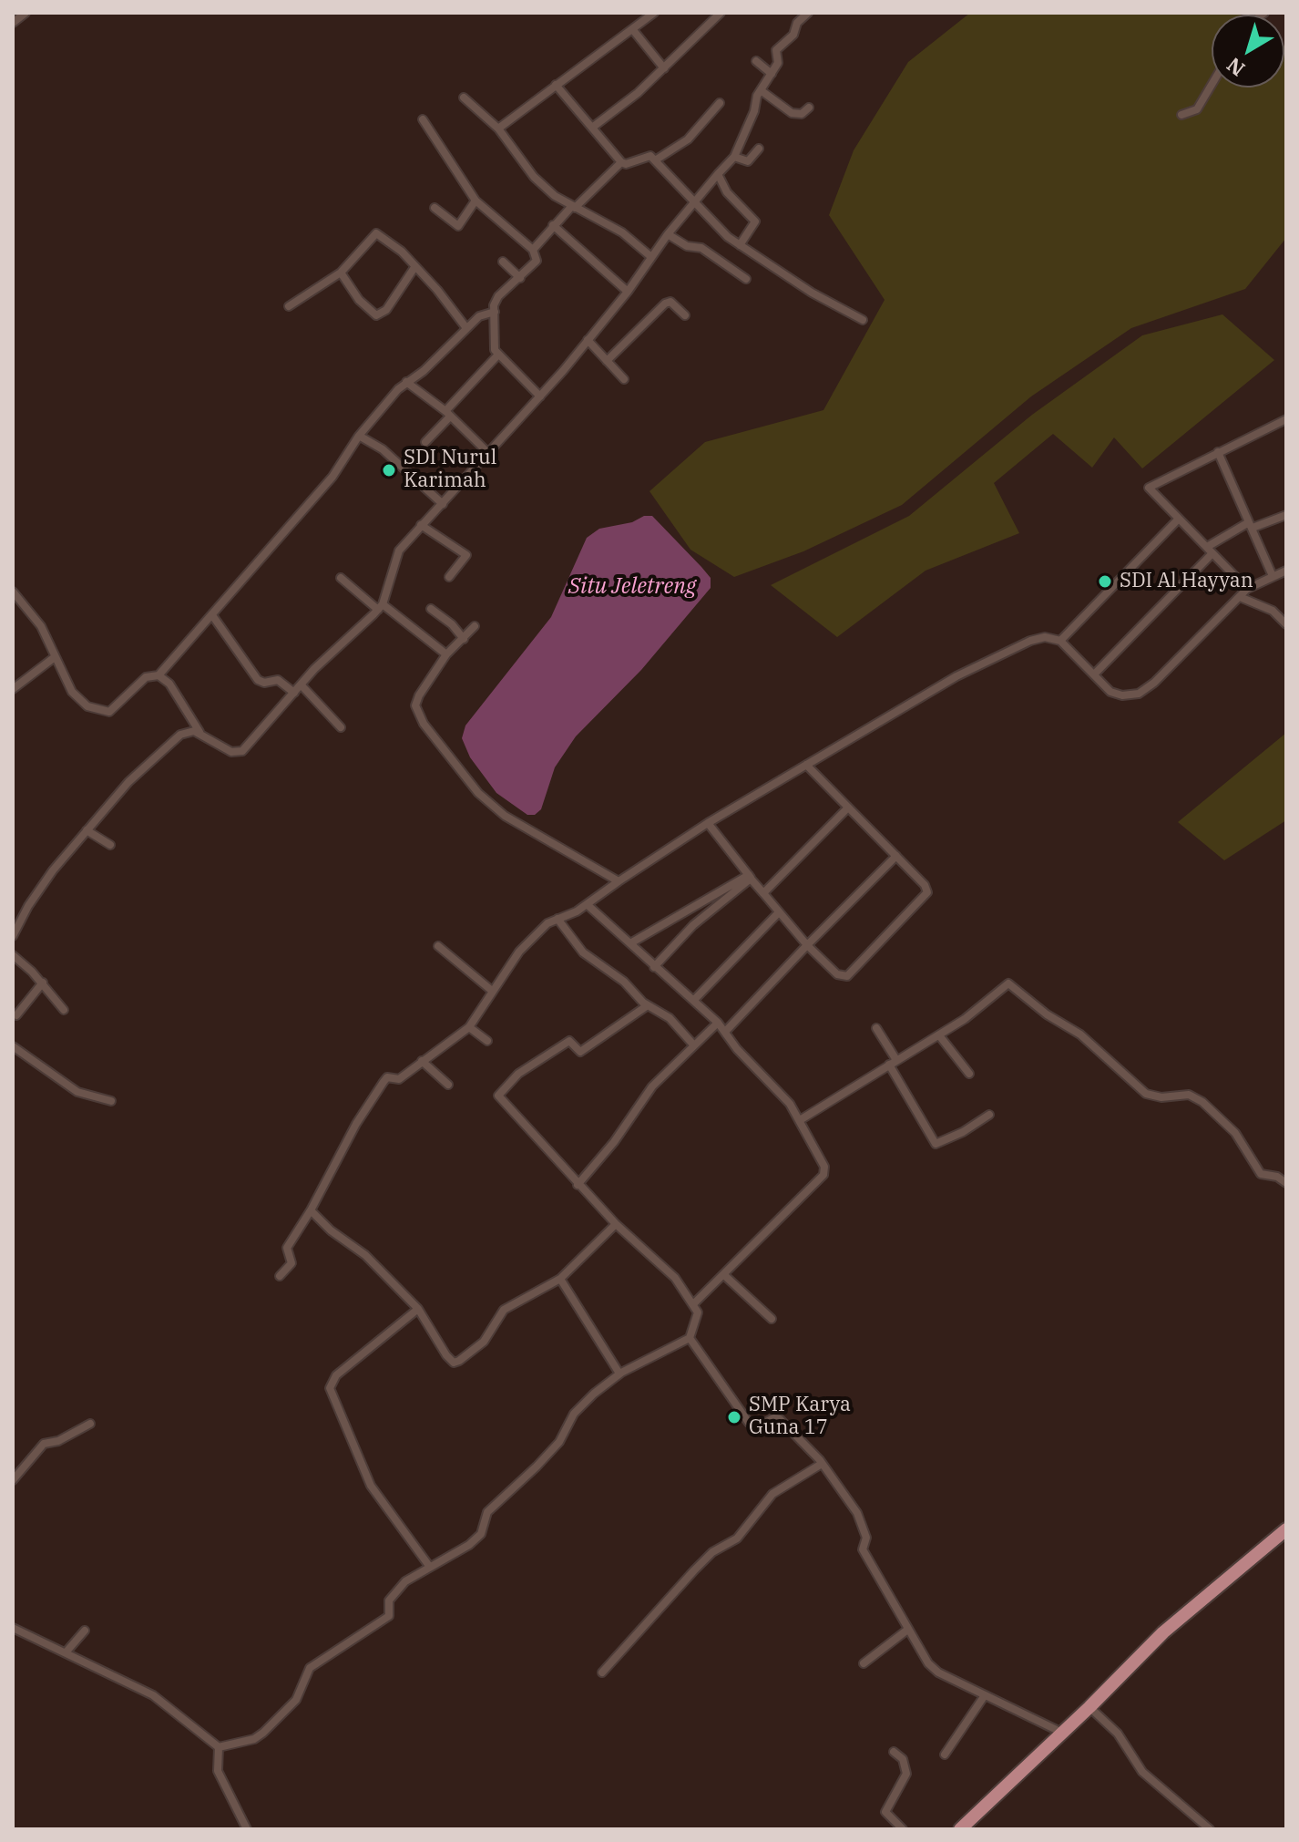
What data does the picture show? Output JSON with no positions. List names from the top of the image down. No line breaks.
{"water":["Situ Jeletreng"],"places":["SDI Nurul Karimah","SDI Al Hayyan","SMP Karya Guna 17"],"north":"bottom left"}
